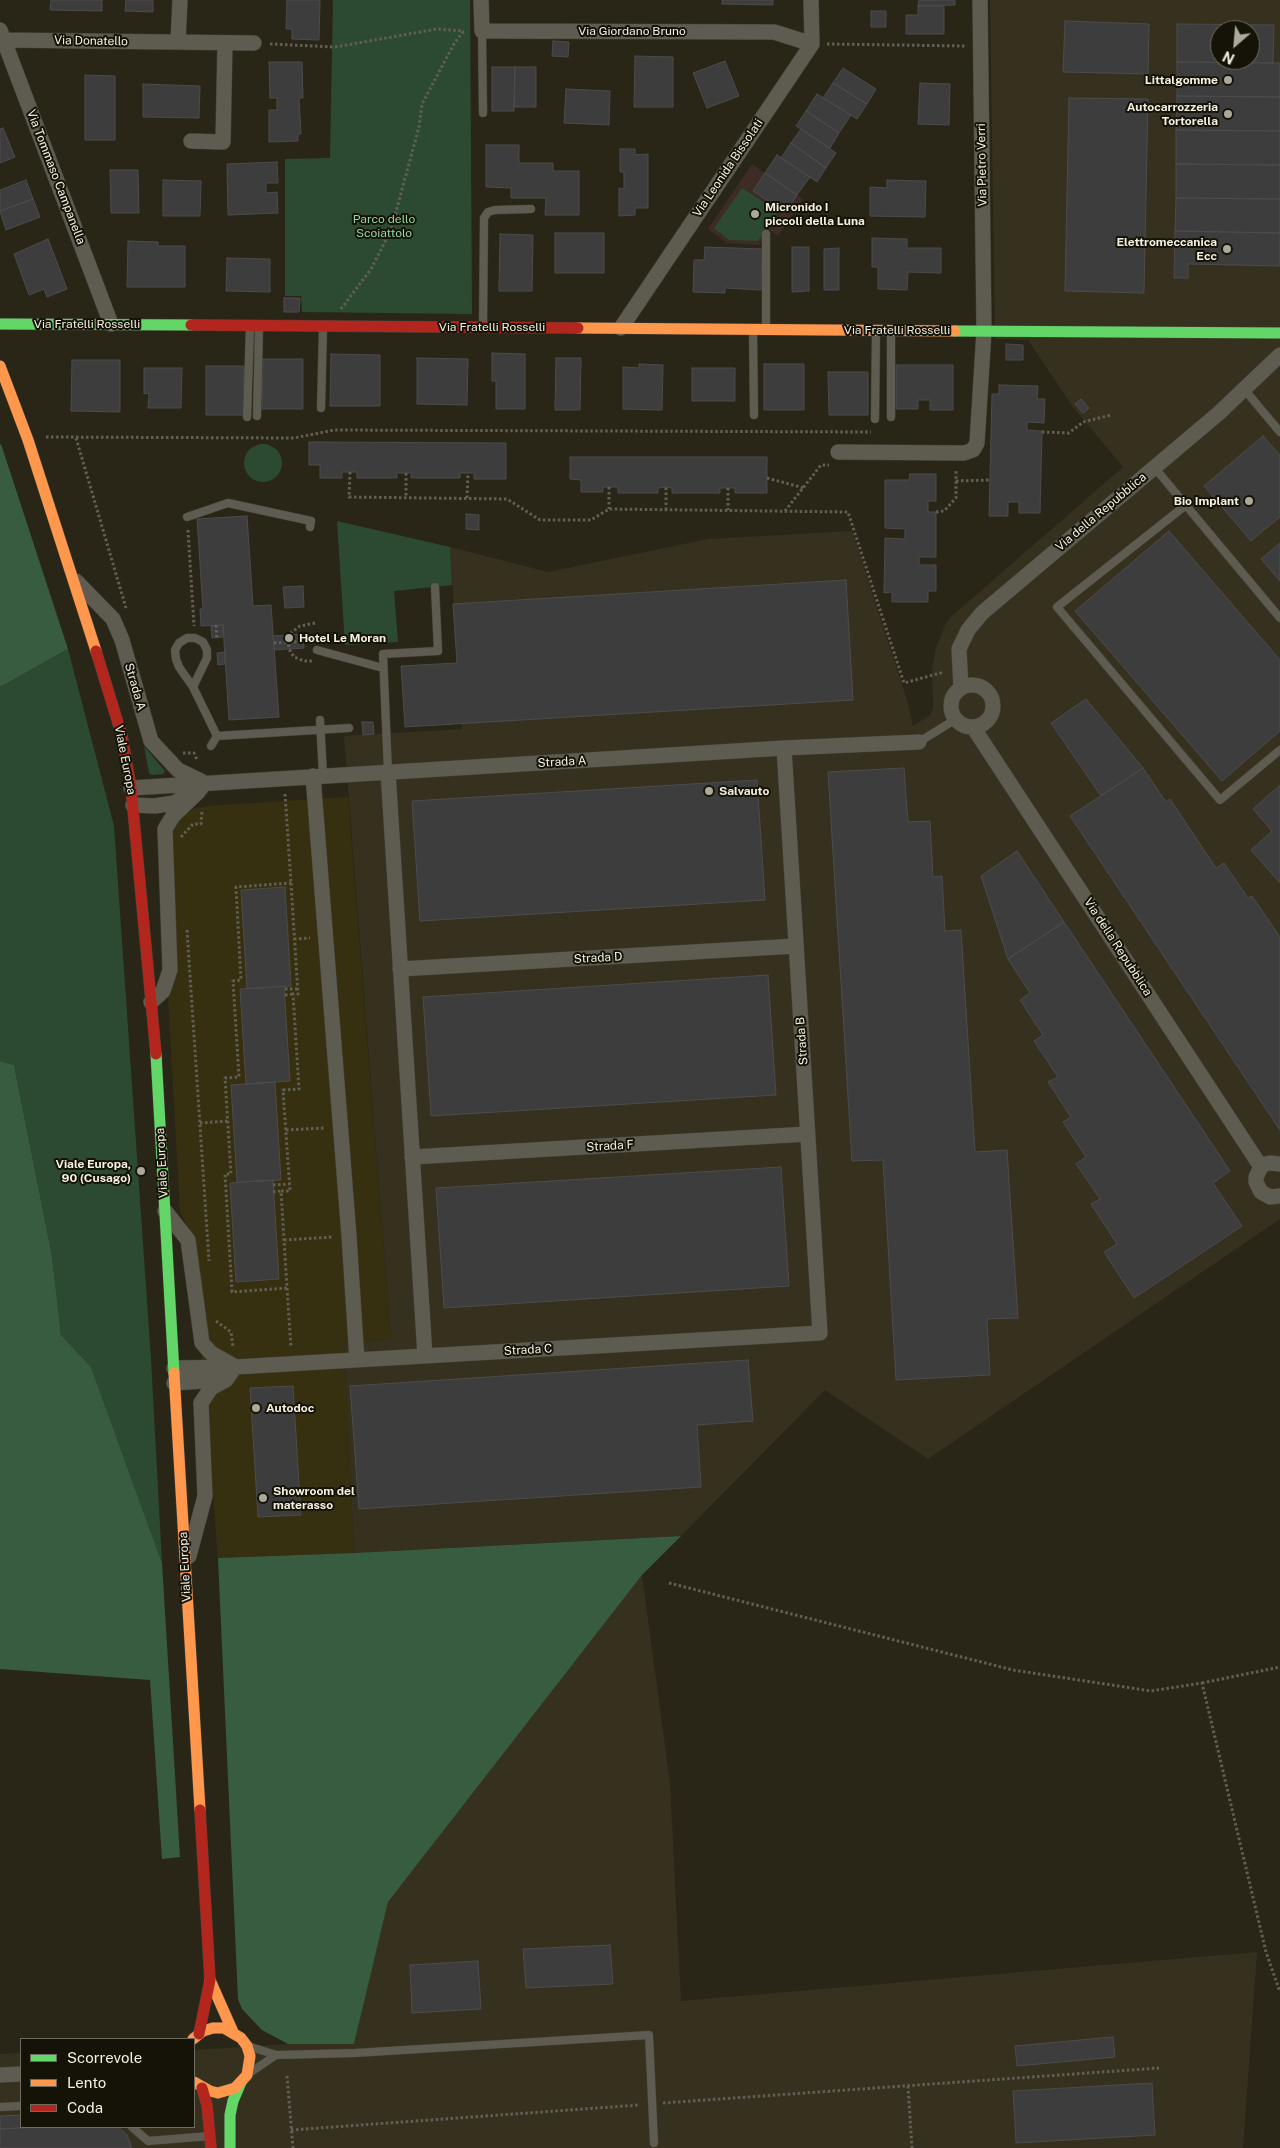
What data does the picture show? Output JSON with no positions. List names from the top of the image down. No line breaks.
{"streets":{"main road":["Via Fratelli Rosselli","Viale Europa"],"street":["Via Giordano Bruno","Via Donatello","Via Pietro Verri","Via Leonida Bissolati","Via Tommaso Campanella","Via della Repubblica","Strada A","Strada D","Strada B","Strada F","Strada C"]},"crossings":[["Via Giordano Bruno","Via Leonida Bissolati"],["Via Donatello","Via Tommaso Campanella"],["Via Pietro Verri","Via Fratelli Rosselli"],["Via Leonida Bissolati","Via Fratelli Rosselli"],["Via Tommaso Campanella","Via Fratelli Rosselli"],["Strada A","Viale Europa"],["Strada A","Strada B"],["Viale Europa","Strada C"],["Strada D","Strada B"],["Strada B","Strada F"],["Strada B","Strada C"]],"parks":["Parco dello Scoiattolo"],"places":["Littalgomme","Autocarrozzeria Tortorella","Micronido I piccoli della Luna","Elettromeccanica Ecc","Bio Implant","Hotel Le Moran","Salvauto","Viale Europa, 90 (Cusago)","Autodoc","Showroom del materasso"],"legend":["Scorrevole","Lento","Coda"],"north":"bottom left"}
